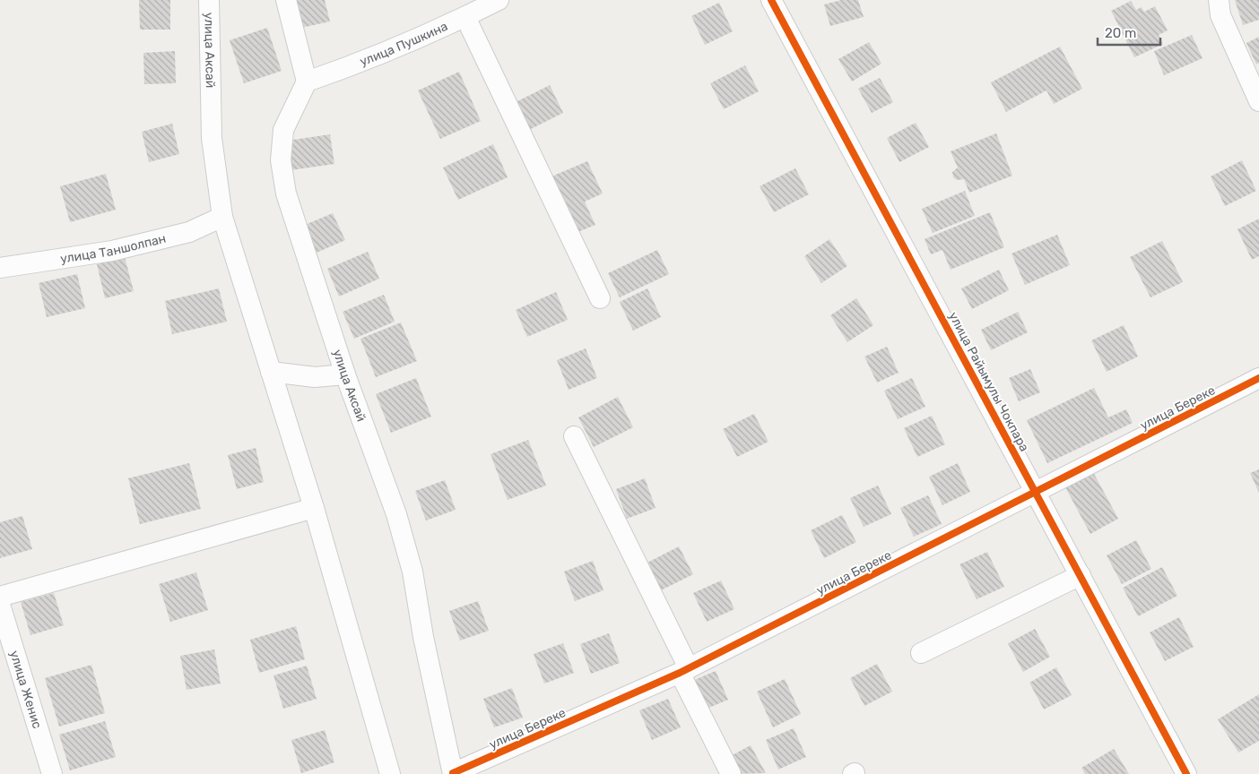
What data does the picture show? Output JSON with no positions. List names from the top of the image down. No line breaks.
{"streets":{"street":["улица Пушкина","улица Аксай","улица Таншолпан","улица Райымулы Чокпара","улица Береке","улица Женис"]},"crossings":[["улица Пушкина","улица Аксай"],["улица Аксай","улица Таншолпан"],["улица Аксай","улица Береке"],["улица Райымулы Чокпара","улица Береке"]],"scale_bar":"20 m"}
